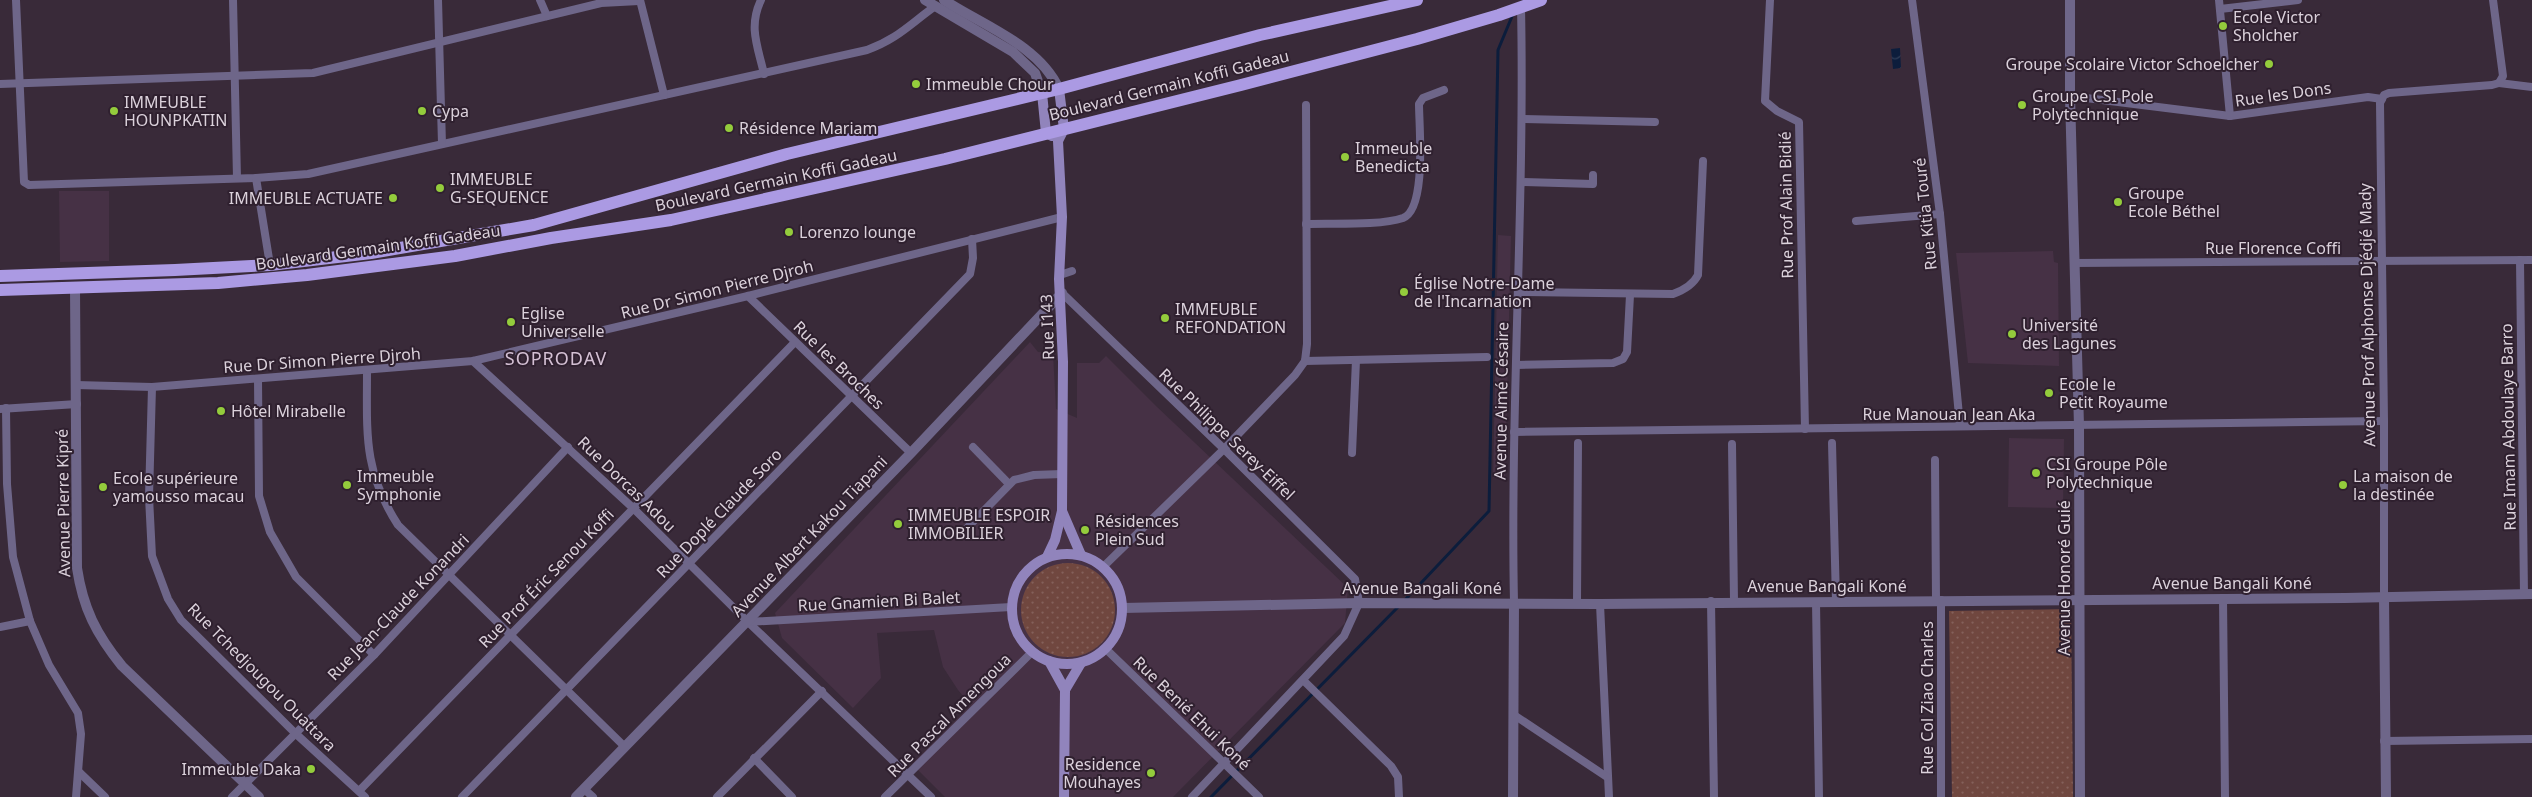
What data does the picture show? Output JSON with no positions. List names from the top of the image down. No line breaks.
{"streets":{"main road":["Boulevard Germain Koffi Gadeau","Rue I143"],"street":["Rue les Dons","Rue Prof Alain Bidié","Rue Kitia Touré","Rue Florence Coffi","Rue Dr Simon Pierre Djroh","Avenue Prof Alphonse Djédjé Mady","Rue les Broches","Avenue Aimé Césaire","Rue Manouan Jean Aka","Rue Imam Abdoulaye Barro","Rue Philippe Serey-Eiffel","Rue Dorcas Adou","Avenue Pierre Kipré","Rue Doplé Claude Soro","Avenue Albert Kakou Tiapani","Rue Prof Éric Senou Koffi","Avenue Honoré Guié","Avenue Bangali Koné","Rue Gnamien Bi Balet","Rue Jean-Claude Konandri","Rue Tchedjougou Ouattara","Rue Col Ziao Charles","Rue Benié Ehui Koné","Rue Pascal Amengoua"]},"crossings":[["Boulevard Germain Koffi Gadeau","Rue I143"],["Boulevard Germain Koffi Gadeau","Avenue Aimé Césaire"],["Boulevard Germain Koffi Gadeau","Avenue Pierre Kipré"],["Rue les Dons","Avenue Prof Alphonse Djédjé Mady"],["Rue les Dons","Avenue Honoré Guié"],["Rue Prof Alain Bidié","Rue Manouan Jean Aka"],["Rue Kitia Touré","Rue Manouan Jean Aka"],["Rue Florence Coffi","Avenue Prof Alphonse Djédjé Mady"],["Rue Florence Coffi","Rue Imam Abdoulaye Barro"],["Rue Florence Coffi","Avenue Honoré Guié"],["Rue Dr Simon Pierre Djroh","Rue I143"],["Rue Dr Simon Pierre Djroh","Rue les Broches"],["Rue Dr Simon Pierre Djroh","Rue Dorcas Adou"],["Rue Dr Simon Pierre Djroh","Avenue Pierre Kipré"],["Rue Dr Simon Pierre Djroh","Rue Doplé Claude Soro"],["Rue Dr Simon Pierre Djroh","Rue Tchedjougou Ouattara"],["Avenue Prof Alphonse Djédjé Mady","Rue Manouan Jean Aka"],["Avenue Prof Alphonse Djédjé Mady","Avenue Bangali Koné"],["Rue I143","Rue Philippe Serey-Eiffel"],["Rue I143","Avenue Albert Kakou Tiapani"],["Rue I143","Avenue Bangali Koné"],["Rue I143","Rue Gnamien Bi Balet"],["Rue I143","Rue Benié Ehui Koné"],["Rue I143","Rue Pascal Amengoua"],["Rue les Broches","Rue Doplé Claude Soro"],["Rue les Broches","Avenue Albert Kakou Tiapani"],["Rue les Broches","Rue Prof Éric Senou Koffi"],["Avenue Aimé Césaire","Rue Manouan Jean Aka"],["Avenue Aimé Césaire","Avenue Bangali Koné"],["Rue Manouan Jean Aka","Avenue Honoré Guié"],["Rue Imam Abdoulaye Barro","Avenue Bangali Koné"],["Rue Philippe Serey-Eiffel","Avenue Albert Kakou Tiapani"],["Rue Philippe Serey-Eiffel","Avenue Bangali Koné"],["Rue Dorcas Adou","Rue Doplé Claude Soro"],["Rue Dorcas Adou","Avenue Albert Kakou Tiapani"],["Rue Dorcas Adou","Rue Prof Éric Senou Koffi"],["Rue Dorcas Adou","Rue Gnamien Bi Balet"],["Rue Dorcas Adou","Rue Jean-Claude Konandri"],["Rue Dorcas Adou","Rue Pascal Amengoua"],["Avenue Pierre Kipré","Rue Jean-Claude Konandri"],["Avenue Albert Kakou Tiapani","Rue Gnamien Bi Balet"],["Rue Prof Éric Senou Koffi","Rue Tchedjougou Ouattara"],["Avenue Honoré Guié","Avenue Bangali Koné"],["Avenue Bangali Koné","Rue Gnamien Bi Balet"],["Avenue Bangali Koné","Rue Col Ziao Charles"],["Avenue Bangali Koné","Rue Benié Ehui Koné"],["Avenue Bangali Koné","Rue Pascal Amengoua"],["Rue Gnamien Bi Balet","Rue Benié Ehui Koné"],["Rue Gnamien Bi Balet","Rue Pascal Amengoua"],["Rue Jean-Claude Konandri","Rue Tchedjougou Ouattara"],["Rue Benié Ehui Koné","Rue Pascal Amengoua"]],"districts":["SOPRODAV"],"places":["Ecole Victor Sholcher","Groupe Scolaire Victor Schoelcher","Immeuble Chour","Groupe CSI Pole Polytechnique","IMMEUBLE HOUNPKATIN","Cypa","Résidence Mariam","Immeuble Benedicta","IMMEUBLE G-SEQUENCE","IMMEUBLE ACTUATE","Groupe Ecole Béthel","Lorenzo lounge","Église Notre-Dame de l'Incarnation","IMMEUBLE REFONDATION","Eglise Universelle","Université des Lagunes","Ecole le Petit Royaume","Hôtel Mirabelle","CSI Groupe Pôle Polytechnique","Immeuble Symphonie","La maison de la destinée","Ecole supérieure yamousso macau","IMMEUBLE ESPOIR IMMOBILIER","Résidences Plein Sud","Immeuble Daka","Residence Mouhayes"]}
